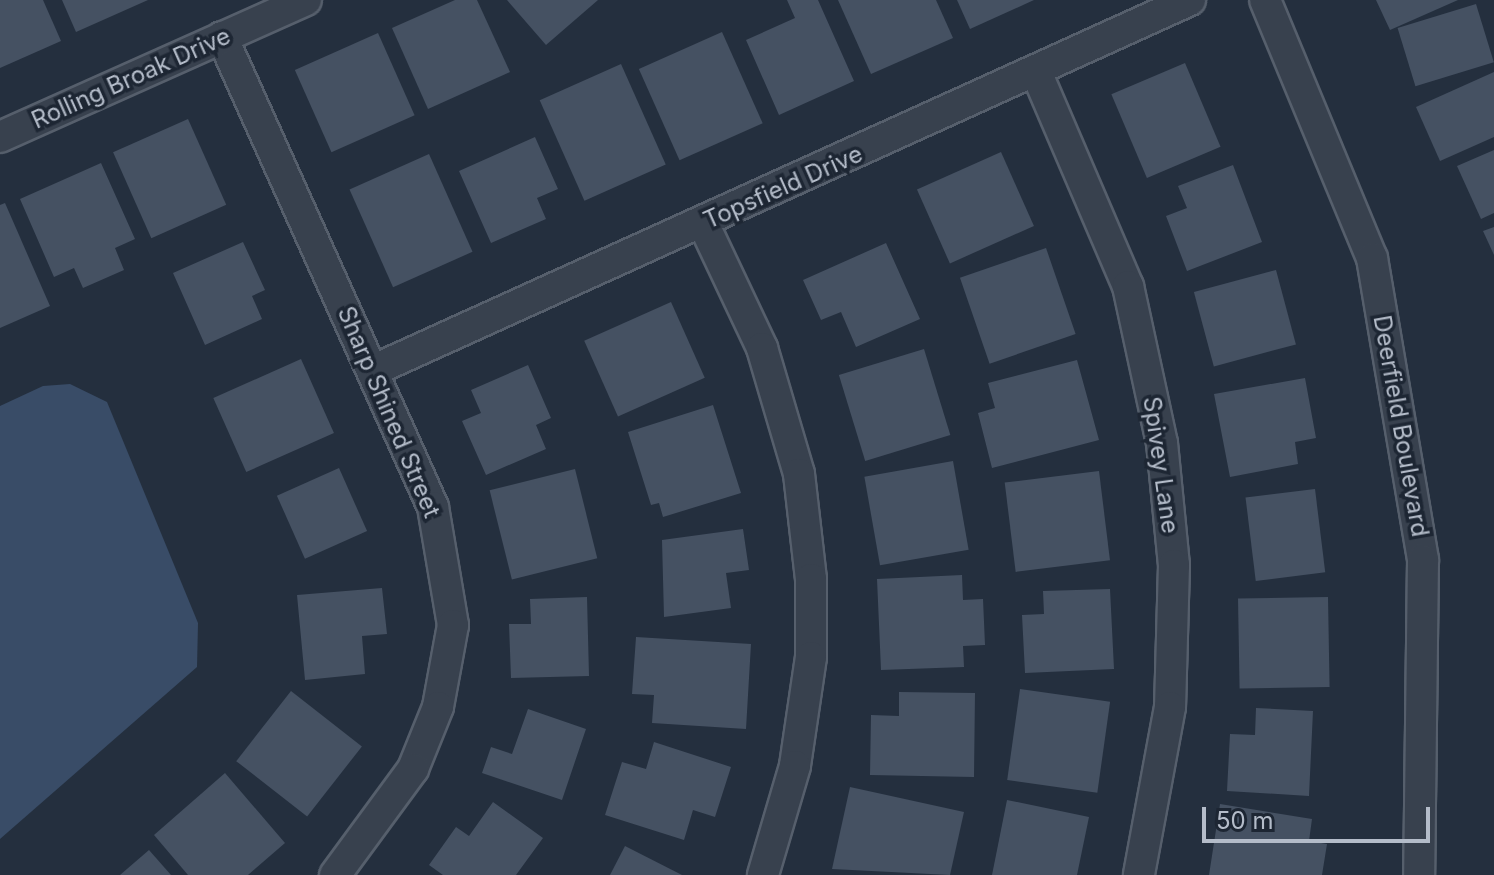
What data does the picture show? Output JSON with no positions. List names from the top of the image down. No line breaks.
{"streets":{"street":["Rolling Broak Drive","Topsfield Drive","Sharp Shined Street","Deerfield Boulevard","Spivey Lane"]},"crossings":[["Rolling Broak Drive","Sharp Shined Street"],["Topsfield Drive","Sharp Shined Street"],["Topsfield Drive","Spivey Lane"]],"scale_bar":"50 m"}
